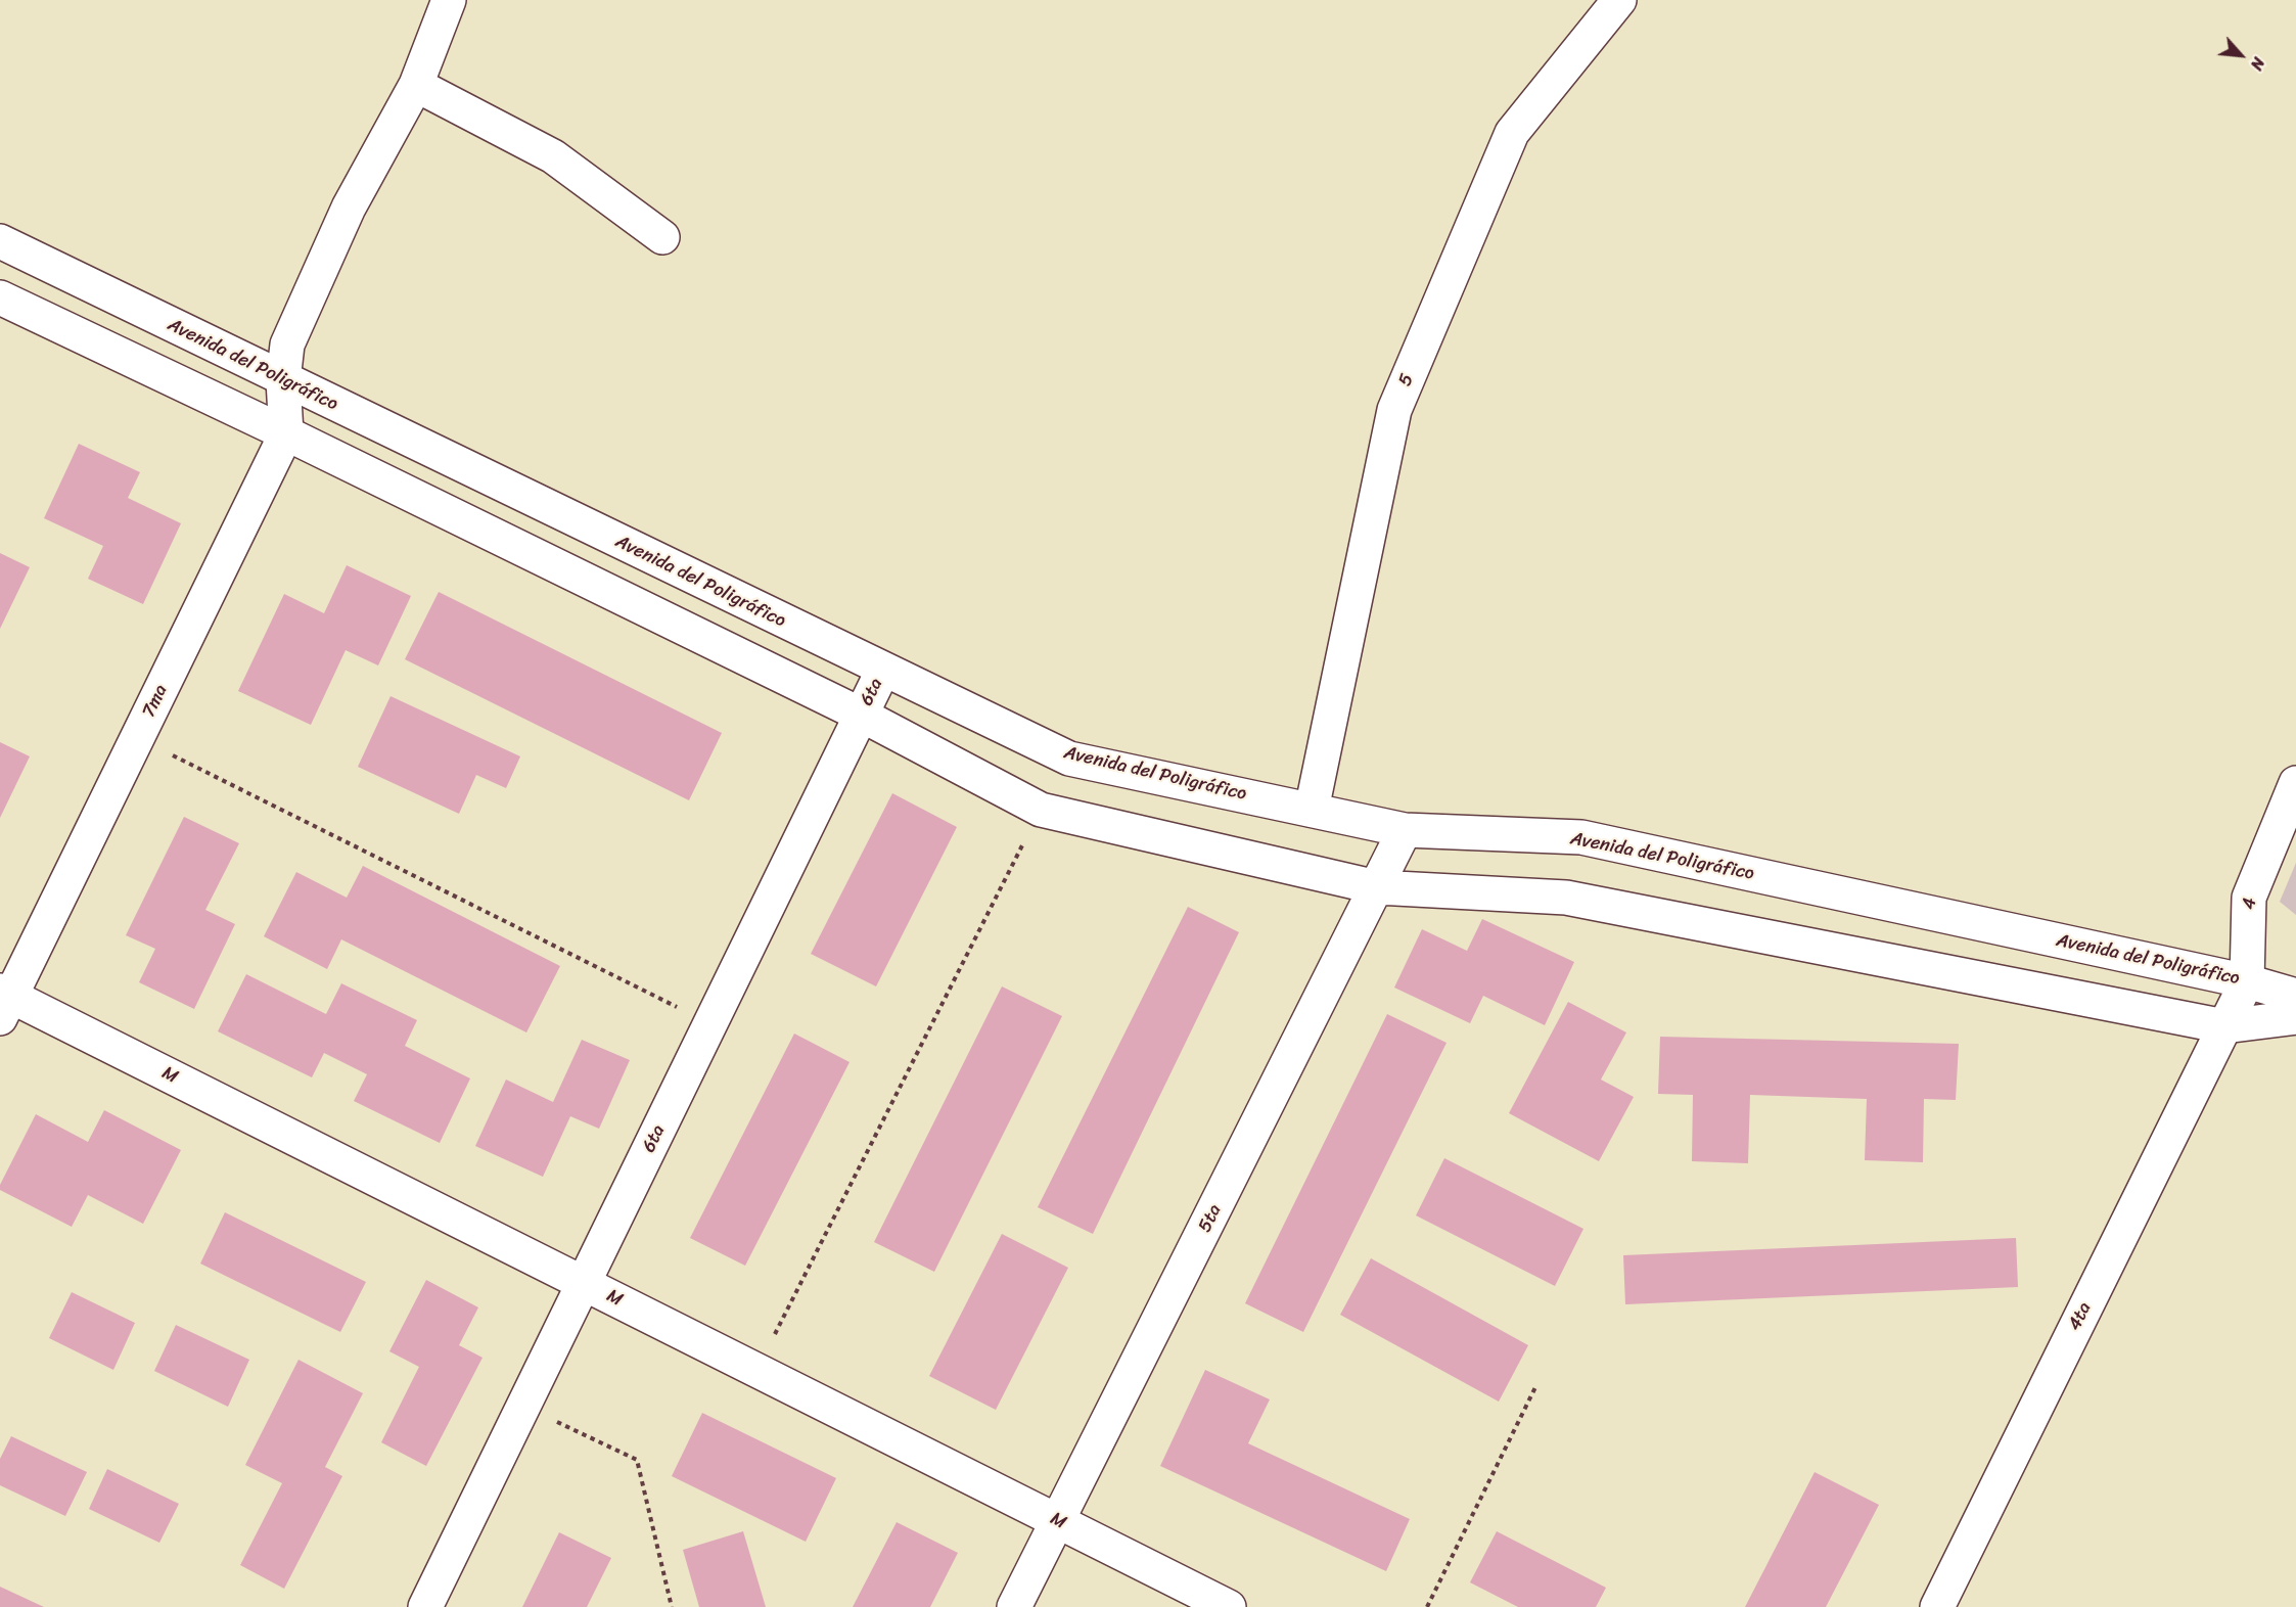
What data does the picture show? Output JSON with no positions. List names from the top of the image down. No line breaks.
{"streets":{"street":["Avenida del Poligráfico","5","6ta","7ma","4","M","5ta","4ta"]},"crossings":[["Avenida del Poligráfico","5"],["Avenida del Poligráfico","6ta"],["Avenida del Poligráfico","7ma"],["Avenida del Poligráfico","4"],["Avenida del Poligráfico","5ta"],["6ta","M"],["7ma","M"],["4","4ta"],["M","5ta"]],"north":"bottom right"}
